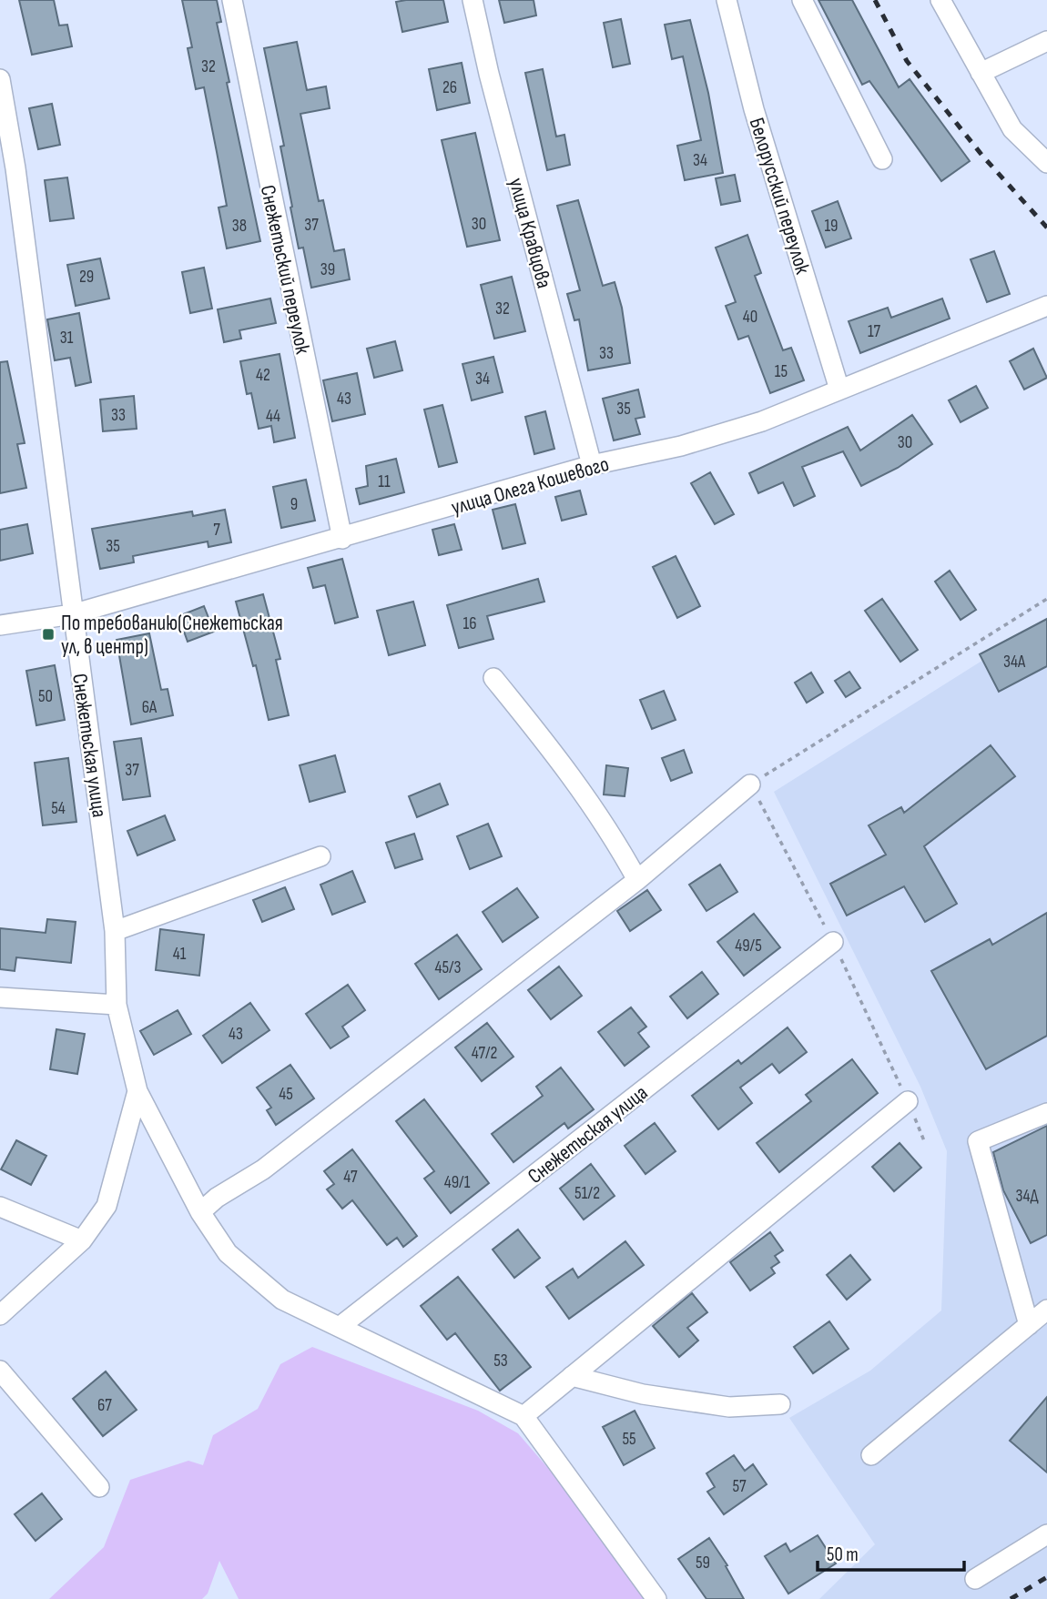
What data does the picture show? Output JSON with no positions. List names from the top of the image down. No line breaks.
{"streets":{"street":["Белорусский переулок","улица Кравцова","Снежетьский переулок","улица Олега Кошевого","Снежетьская улица"]},"crossings":[["Белорусский переулок","улица Олега Кошевого"],["улица Кравцова","улица Олега Кошевого"],["Снежетьский переулок","улица Олега Кошевого"],["улица Олега Кошевого","Снежетьская улица"]],"places":{"transit":["По требованию(Снежетьская ул, в центр)"]},"house_numbers":["32","26","34","30","37","38","19","39","29","32","40","17","31","33","15","42","34","43","35","33","44","30","11","9","7","35","16","34А","50","6А","37","54","49/5","41","45/3","43","47/2","45","47","49/1","51/2","34Д","53","67","55","57","59"],"scale_bar":"50 m"}
